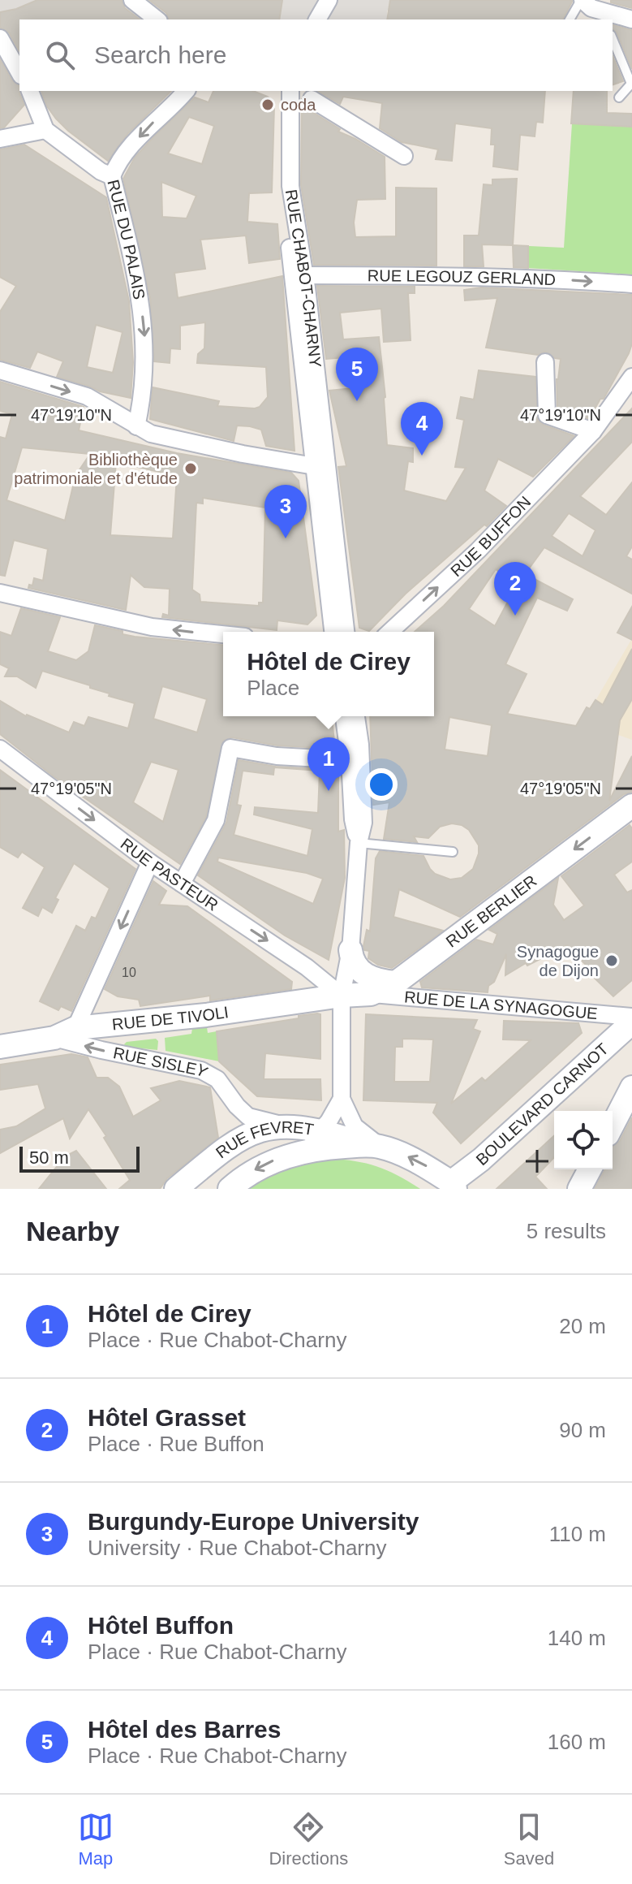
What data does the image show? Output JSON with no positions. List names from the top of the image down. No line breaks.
{"streets":{"main road":["RUE BERLIER","RUE DE TIVOLI","BOULEVARD CARNOT","RUE FEVRET"],"street":["RUE DU PALAIS","RUE LEGOUZ GERLAND","RUE CHABOT-CHARNY","RUE BUFFON","RUE PASTEUR","RUE DE LA SYNAGOGUE","RUE SISLEY"]},"crossings":[["RUE LEGOUZ GERLAND","RUE CHABOT-CHARNY"],["RUE PASTEUR","RUE BERLIER"],["RUE PASTEUR","RUE DE TIVOLI"],["RUE BERLIER","RUE DE LA SYNAGOGUE"],["RUE BERLIER","RUE DE TIVOLI"],["RUE DE TIVOLI","RUE SISLEY"],["RUE SISLEY","RUE FEVRET"],["BOULEVARD CARNOT","RUE FEVRET"]],"one_way":["RUE DU PALAIS","RUE LEGOUZ GERLAND","RUE BUFFON","RUE PASTEUR","RUE BERLIER","RUE SISLEY"],"places":["coda","Bibliothèque patrimoniale et d'étude","Synagogue de Dijon"],"house_numbers":["10"],"scale_bar":"50 m","page":{"search":"Search here","pins":["5","4","3","2","1"],"popup":["Hôtel de Cirey","Place"],"scale":"50 m","heading":["Nearby","5 results"],"list":[{"mark":"1","name":"Hôtel de Cirey","note":"Place · Rue Chabot-Charny","value":"20 m"},{"mark":"2","name":"Hôtel Grasset","note":"Place · Rue Buffon","value":"90 m"},{"mark":"3","name":"Burgundy-Europe University","note":"University · Rue Chabot-Charny","value":"110 m"},{"mark":"4","name":"Hôtel Buffon","note":"Place · Rue Chabot-Charny","value":"140 m"},{"mark":"5","name":"Hôtel des Barres","note":"Place · Rue Chabot-Charny","value":"160 m"}],"nav":["Map","Directions","Saved"]},"coordinates":["47°19'10\"N","47°19'05\"N"]}
